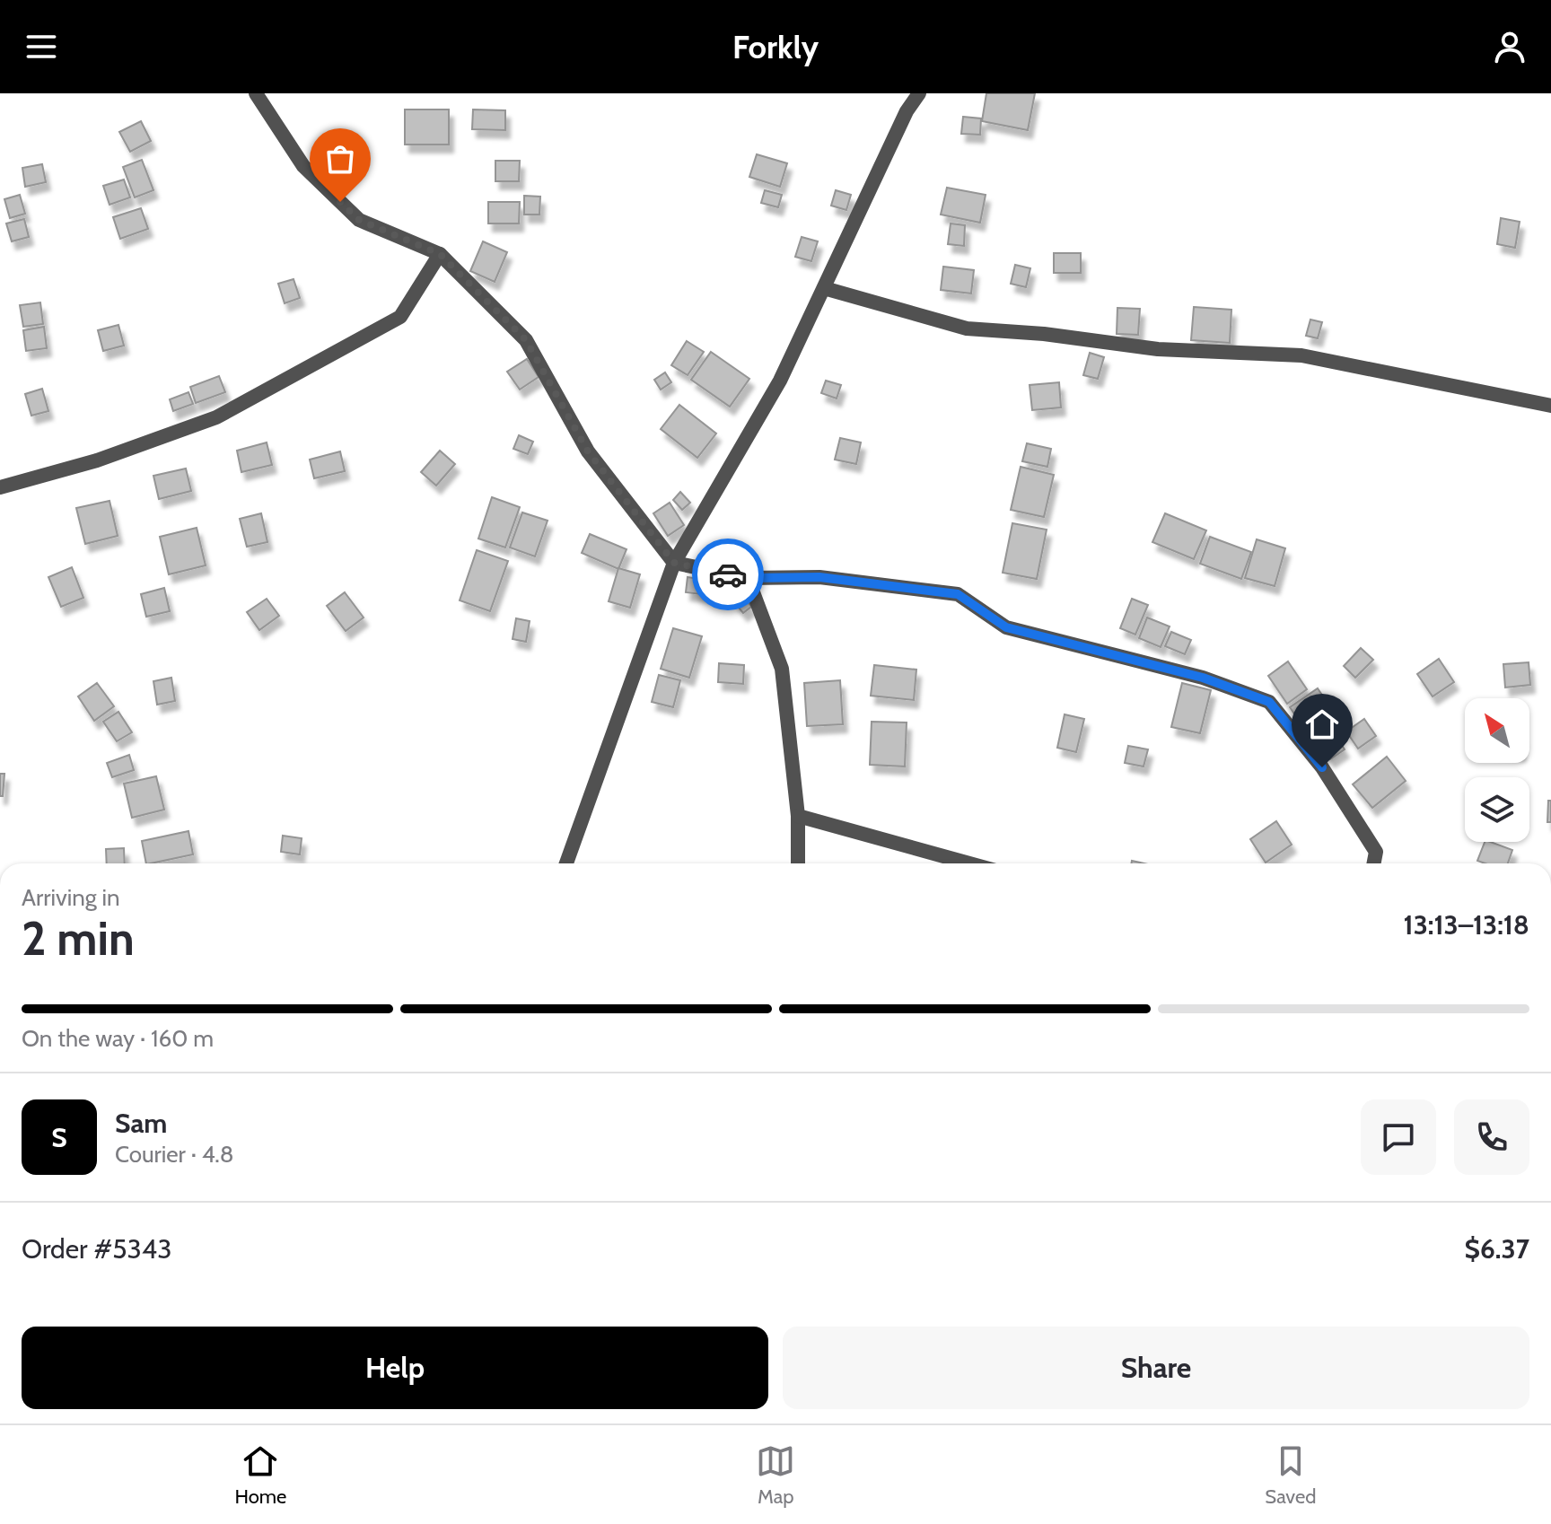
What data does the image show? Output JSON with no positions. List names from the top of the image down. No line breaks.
{"north":"top left","page":{"header":"Forkly","heading":["2 min","Arriving in","13:13–13:18"],"panel":["Sam","Courier · 4.8","Order #5343","$6.37"],"bar":"On the way · 160 m","round":"S","buttons":["Help","Share"],"tabs":["Home","Map","Saved"]}}
